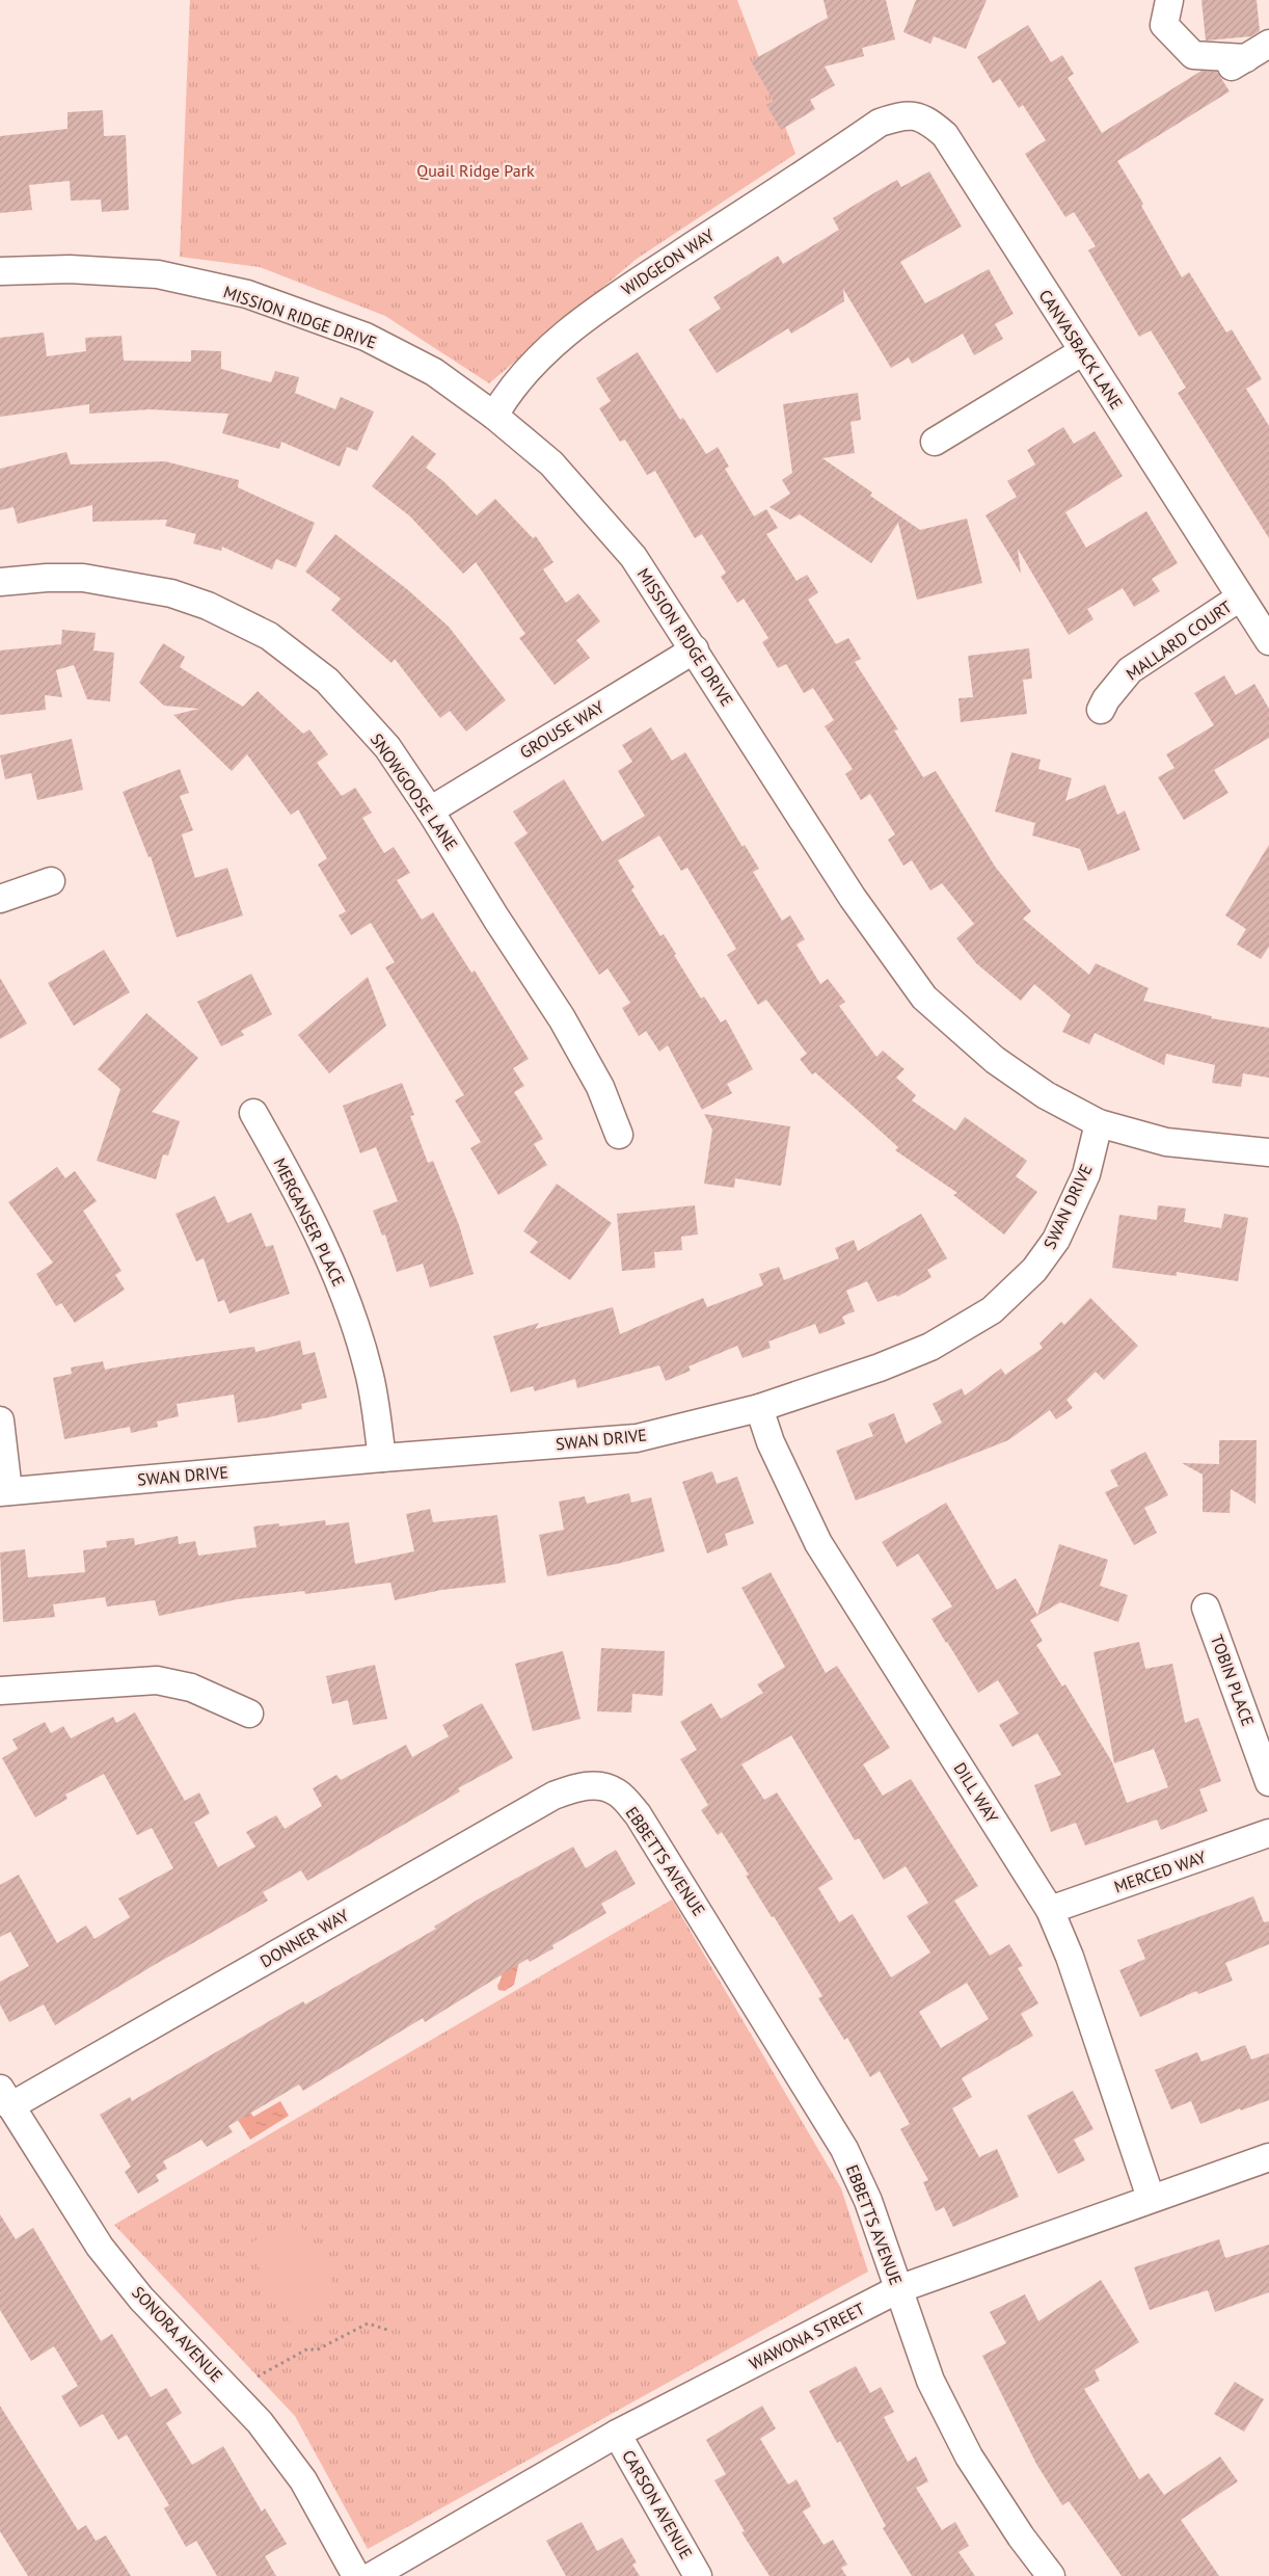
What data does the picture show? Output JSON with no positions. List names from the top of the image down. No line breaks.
{"streets":{"street":["WIDGEON WAY","MISSION RIDGE DRIVE","CANVASBACK LANE","MALLARD COURT","GROUSE WAY","SNOWGOOSE LANE","SWAN DRIVE","MERGANSER PLACE","TOBIN PLACE","DILL WAY","EBBETTS AVENUE","MERCED WAY","DONNER WAY","SONORA AVENUE","WAWONA STREET","CARSON AVENUE"]},"crossings":[["WIDGEON WAY","MISSION RIDGE DRIVE"],["WIDGEON WAY","CANVASBACK LANE"],["MISSION RIDGE DRIVE","GROUSE WAY"],["MISSION RIDGE DRIVE","SWAN DRIVE"],["CANVASBACK LANE","MALLARD COURT"],["GROUSE WAY","SNOWGOOSE LANE"],["SWAN DRIVE","MERGANSER PLACE"],["SWAN DRIVE","DILL WAY"],["DILL WAY","MERCED WAY"],["DILL WAY","WAWONA STREET"],["EBBETTS AVENUE","DONNER WAY"],["EBBETTS AVENUE","WAWONA STREET"],["DONNER WAY","SONORA AVENUE"],["WAWONA STREET","CARSON AVENUE"]],"parks":["Quail Ridge Park"]}
